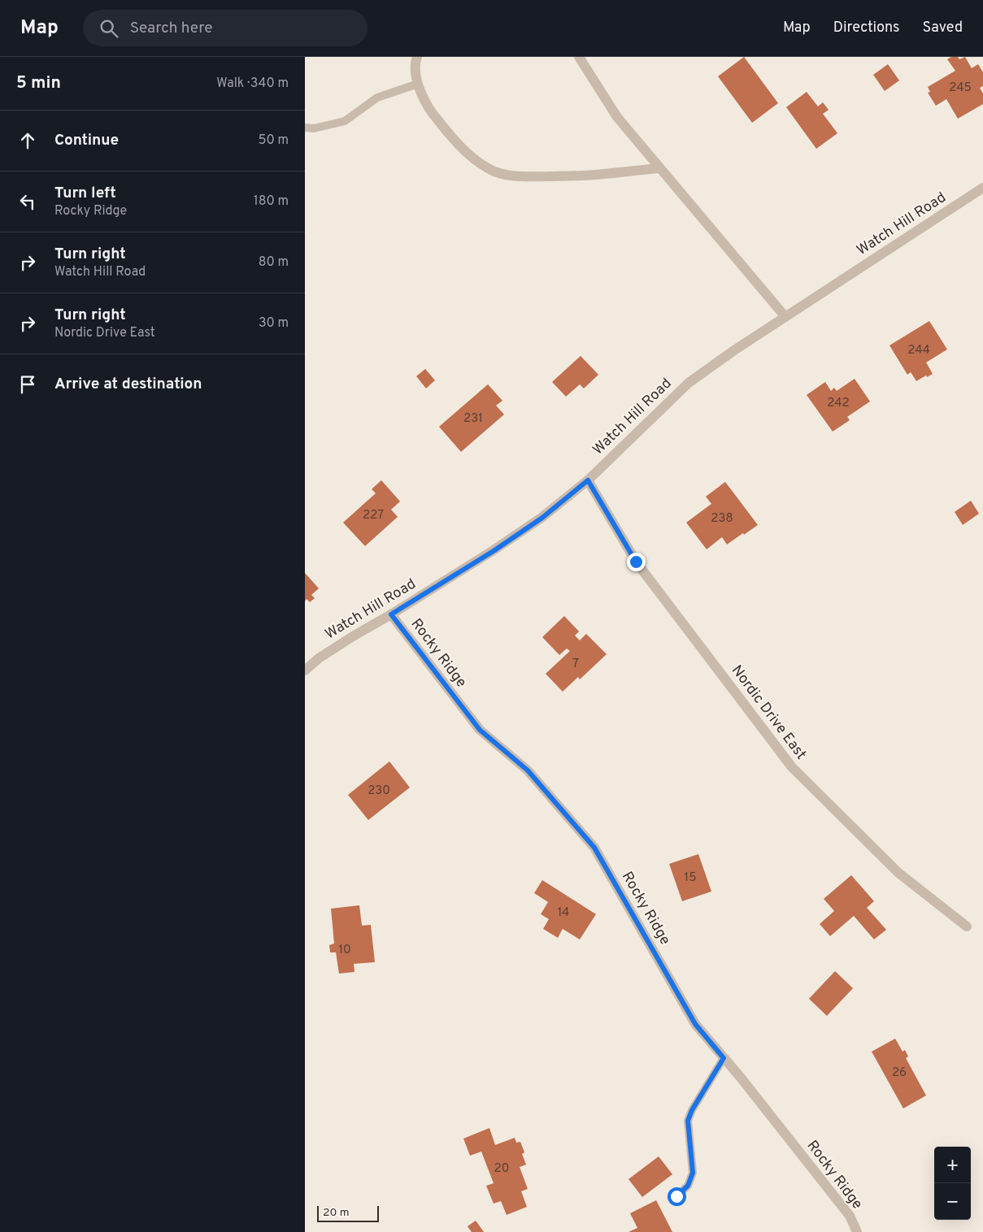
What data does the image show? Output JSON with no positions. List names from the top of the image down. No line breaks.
{"streets":{"street":["Watch Hill Road","Rocky Ridge","Nordic Drive East"]},"crossings":[["Watch Hill Road","Rocky Ridge"],["Watch Hill Road","Nordic Drive East"]],"house_numbers":["245","244","242","231","227","238","7","230","15","14","10","26","20"],"scale_bar":"20 m","page":{"header":"Map","search":"Search here","nav":["Map","Directions","Saved"],"heading":["5 min","Walk · 340 m"],"list":[["Continue","50 m"],["Turn left","Rocky Ridge","180 m"],["Turn right","Watch Hill Road","80 m"],["Turn right","Nordic Drive East","30 m"],"Arrive at destination"],"map_buttons":["+","−"],"scale":"20 m"}}
